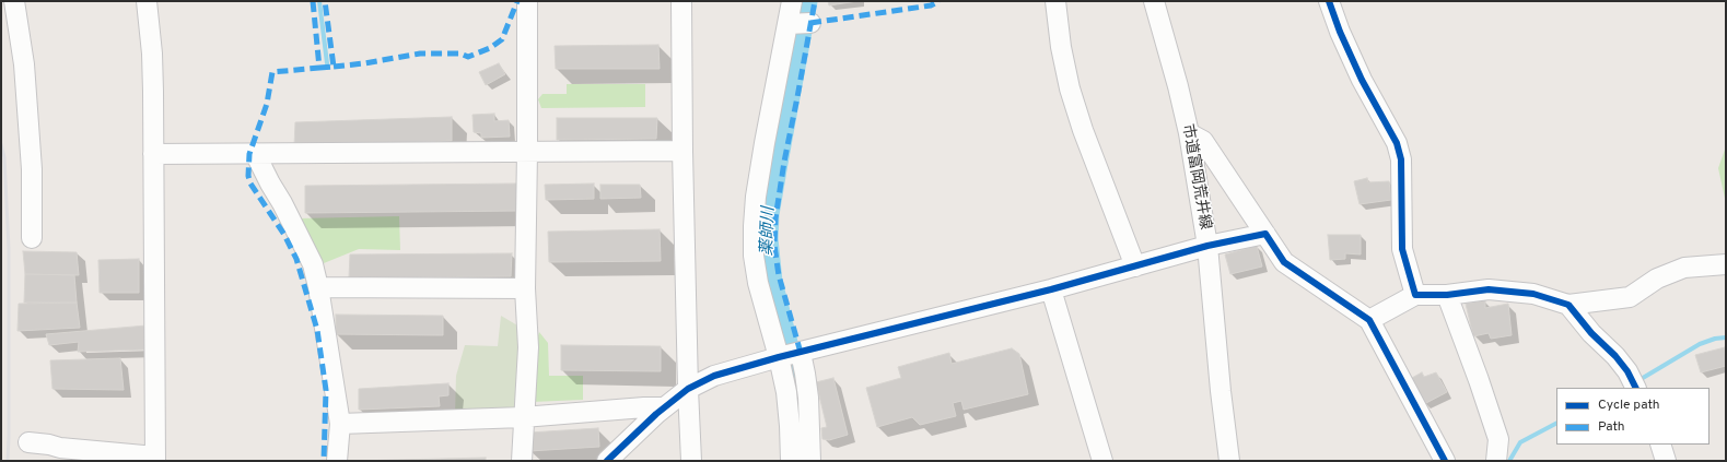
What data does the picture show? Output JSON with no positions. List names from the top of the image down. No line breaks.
{"streets":{"street":["市道富岡荒井線"]},"water":["薬師川"],"legend":["Cycle path","Path"]}
